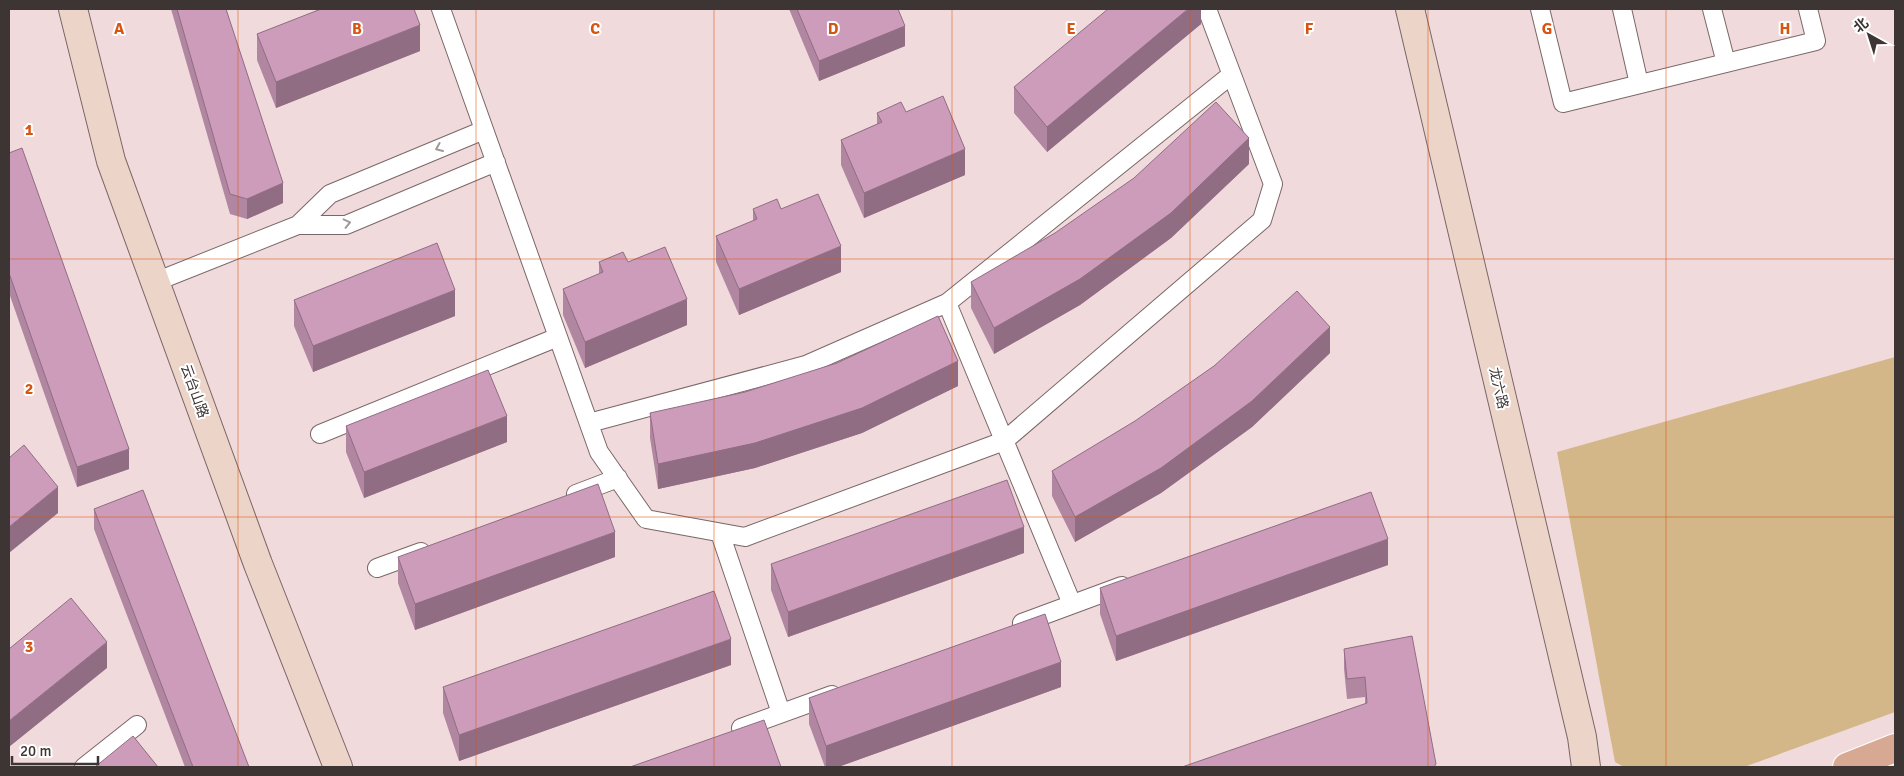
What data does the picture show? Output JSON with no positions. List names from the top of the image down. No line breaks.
{"streets":{"street":["龙六路","云台山路"]},"scale_bar":"20 m","north":"top left","grid":{"columns":["A","B","C","D","E","F","G","H"],"rows":["1","2","3"]}}
